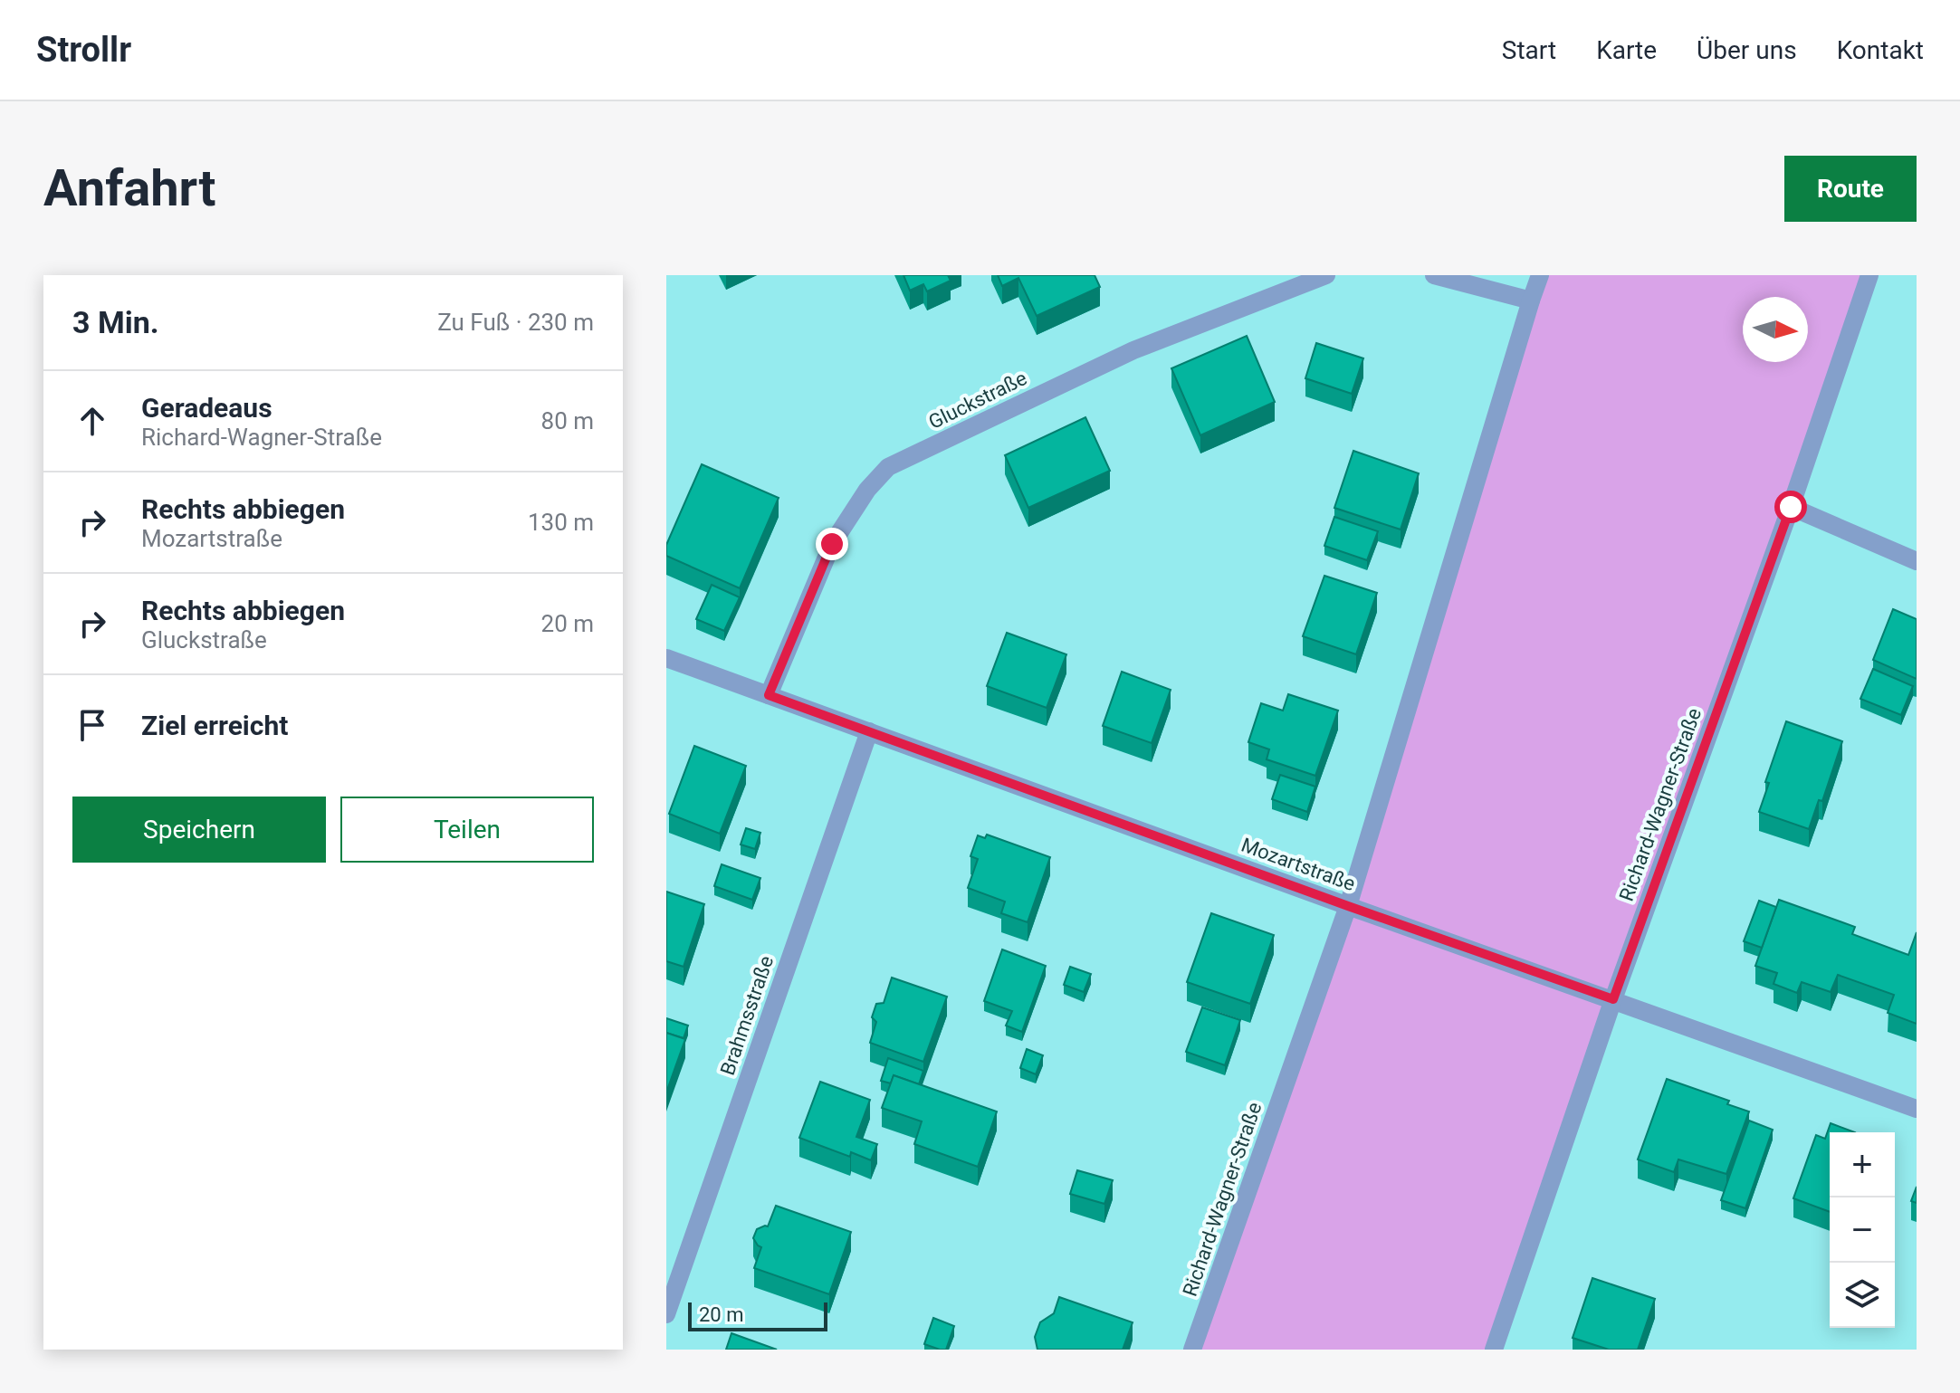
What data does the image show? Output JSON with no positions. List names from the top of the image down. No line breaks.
{"streets":{"street":["Gluckstraße","Richard-Wagner-Straße","Mozartstraße","Brahmsstraße"]},"crossings":[["Gluckstraße","Mozartstraße"],["Richard-Wagner-Straße","Mozartstraße"],["Mozartstraße","Brahmsstraße"]],"scale_bar":"20 m","north":"right","page":{"header":"Strollr","nav":["Start","Karte","Über uns","Kontakt"],"buttons":["Route",["Speichern","Teilen"]],"title":"Anfahrt","heading":["3 Min.","Zu Fuß · 230 m"],"list":[["Geradeaus","Richard-Wagner-Straße","80 m"],["Rechts abbiegen","Mozartstraße","130 m"],["Rechts abbiegen","Gluckstraße","20 m"],"Ziel erreicht"],"map_buttons":["+","−"],"scale":"20 m"}}
